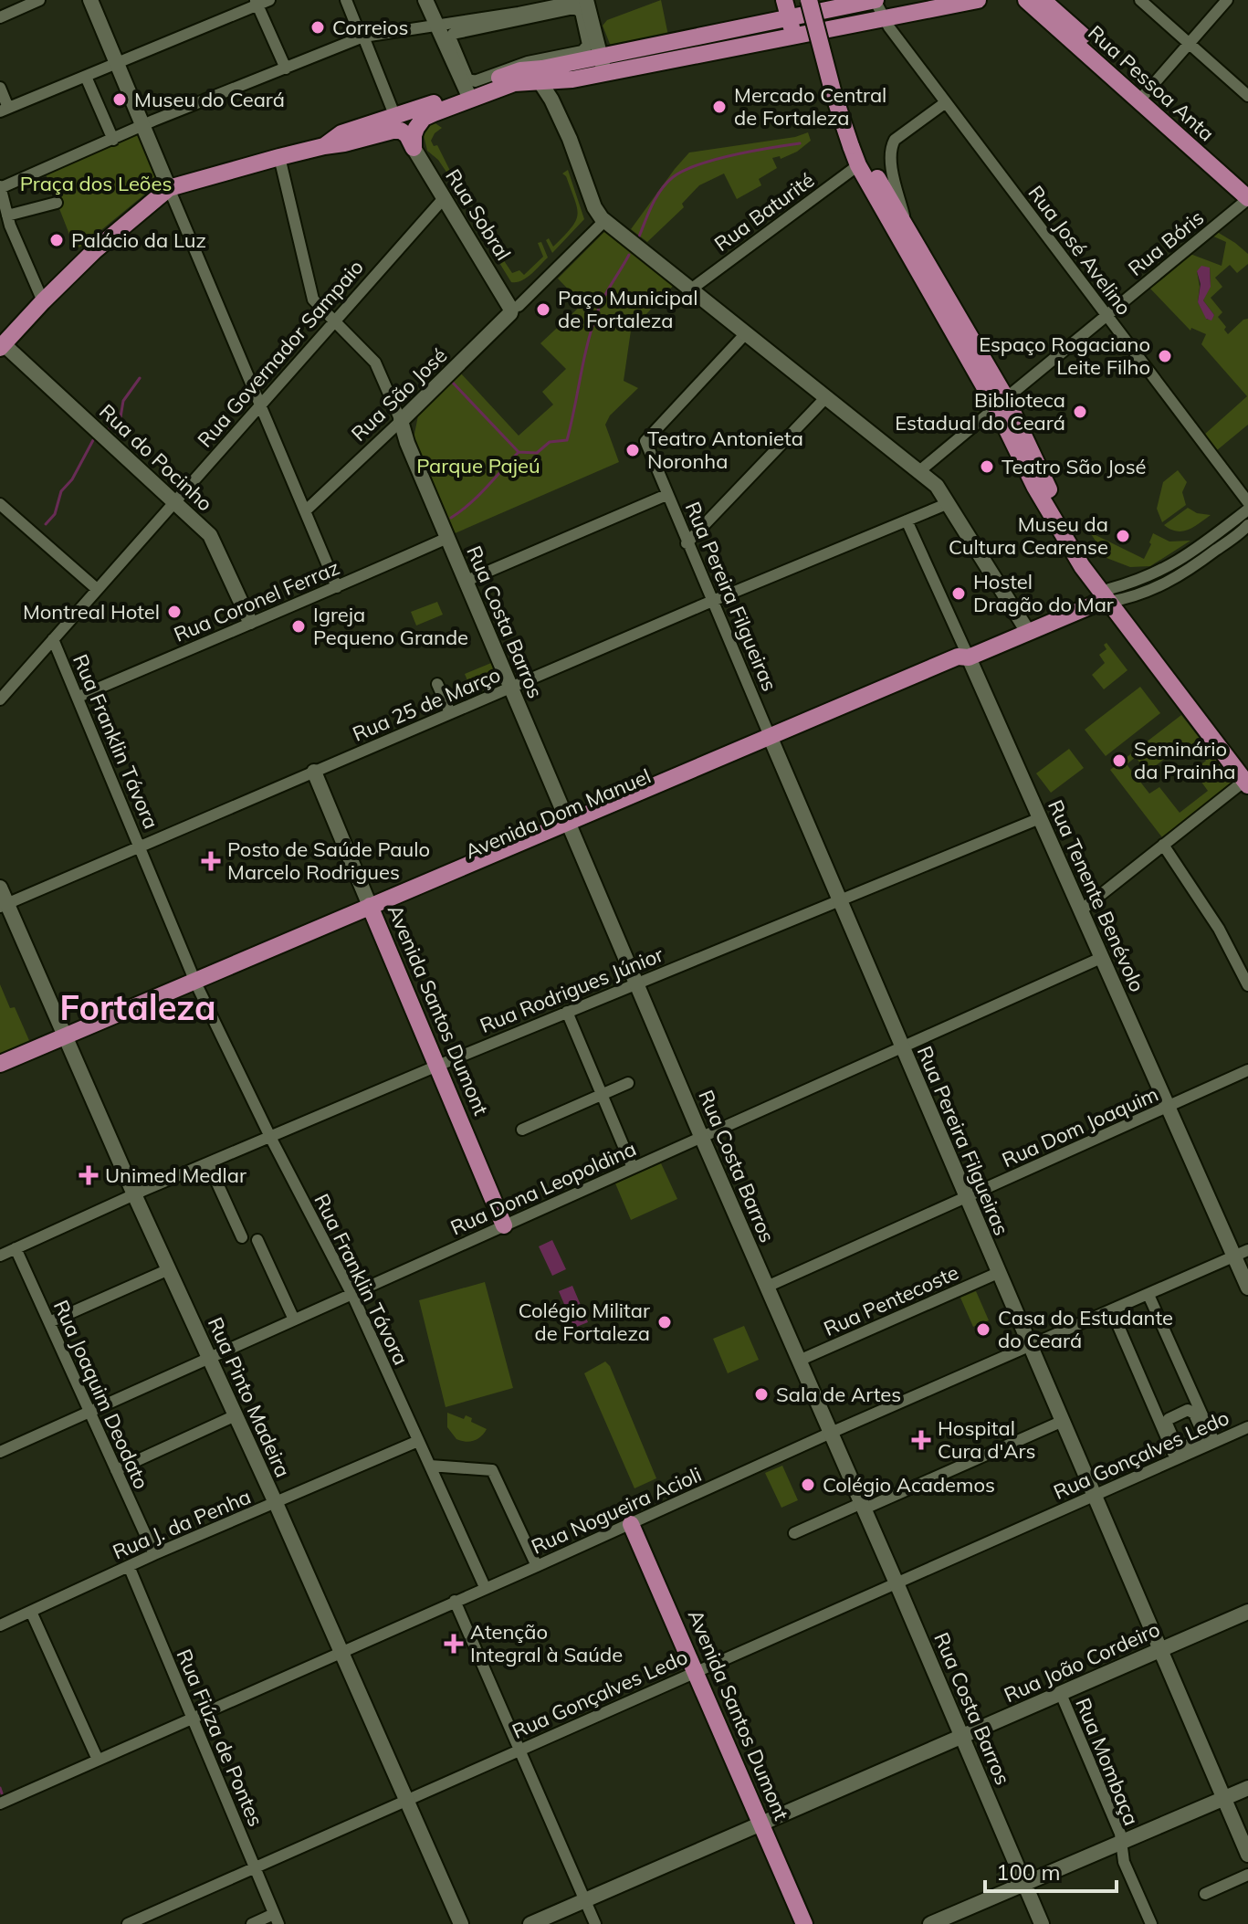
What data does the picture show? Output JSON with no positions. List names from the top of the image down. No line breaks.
{"streets":{"main road":["Rua Pessoa Anta","Avenida Dom Manuel","Avenida Santos Dumont"],"street":["Rua Baturité","Rua Sobral","Rua Bóris","Rua José Avelino","Rua Governador Sampaio","Rua São José","Rua do Pocinho","Rua Pereira Filgueiras","Rua Coronel Ferraz","Rua Costa Barros","Rua 25 de Março","Rua Franklin Távora","Rua Tenente Benévolo","Rua Rodrigues Júnior","Rua Dom Joaquim","Rua Dona Leopoldina","Rua Pentecoste","Rua Joaquim Deodato","Rua Pinto Madeira","Rua Gonçalves Ledo","Rua Nogueira Acioli","Rua J. da Penha","Rua João Cordeiro","Rua Fiúza de Pontes","Rua Mombaça"]},"crossings":[["Rua Pessoa Anta","Rua Bóris"],["Rua Sobral","Rua Governador Sampaio"],["Rua Sobral","Rua São José"],["Rua Bóris","Rua José Avelino"],["Rua Governador Sampaio","Rua do Pocinho"],["Rua Governador Sampaio","Rua Franklin Távora"],["Rua São José","Rua Costa Barros"],["Rua do Pocinho","Rua Coronel Ferraz"],["Rua Pereira Filgueiras","Rua 25 de Março"],["Rua Pereira Filgueiras","Avenida Dom Manuel"],["Rua Pereira Filgueiras","Rua Rodrigues Júnior"],["Rua Pereira Filgueiras","Rua Dom Joaquim"],["Rua Pereira Filgueiras","Rua Dona Leopoldina"],["Rua Pereira Filgueiras","Rua Pentecoste"],["Rua Pereira Filgueiras","Rua Gonçalves Ledo"],["Rua Pereira Filgueiras","Rua Nogueira Acioli"],["Rua Pereira Filgueiras","Rua João Cordeiro"],["Rua Coronel Ferraz","Rua Costa Barros"],["Rua Coronel Ferraz","Rua Franklin Távora"],["Rua Costa Barros","Rua 25 de Março"],["Rua Costa Barros","Avenida Dom Manuel"],["Rua Costa Barros","Rua Rodrigues Júnior"],["Rua Costa Barros","Rua Dom Joaquim"],["Rua Costa Barros","Rua Dona Leopoldina"],["Rua Costa Barros","Rua Pentecoste"],["Rua Costa Barros","Rua Gonçalves Ledo"],["Rua Costa Barros","Rua Nogueira Acioli"],["Rua Costa Barros","Rua João Cordeiro"],["Rua 25 de Março","Rua Franklin Távora"],["Rua 25 de Março","Rua Tenente Benévolo"],["Rua 25 de Março","Avenida Santos Dumont"],["Rua 25 de Março","Rua Pinto Madeira"],["Rua Franklin Távora","Avenida Dom Manuel"],["Rua Franklin Távora","Rua Rodrigues Júnior"],["Rua Franklin Távora","Rua Dona Leopoldina"],["Rua Franklin Távora","Rua Nogueira Acioli"],["Rua Franklin Távora","Rua J. da Penha"],["Avenida Dom Manuel","Rua Tenente Benévolo"],["Avenida Dom Manuel","Avenida Santos Dumont"],["Avenida Dom Manuel","Rua Pinto Madeira"],["Rua Tenente Benévolo","Rua Rodrigues Júnior"],["Rua Tenente Benévolo","Rua Dom Joaquim"],["Rua Tenente Benévolo","Rua Dona Leopoldina"],["Rua Tenente Benévolo","Rua Nogueira Acioli"],["Rua Rodrigues Júnior","Avenida Santos Dumont"],["Rua Rodrigues Júnior","Rua Joaquim Deodato"],["Rua Rodrigues Júnior","Rua Pinto Madeira"],["Avenida Santos Dumont","Rua Dona Leopoldina"],["Avenida Santos Dumont","Rua Gonçalves Ledo"],["Avenida Santos Dumont","Rua Nogueira Acioli"],["Avenida Santos Dumont","Rua João Cordeiro"],["Rua Dona Leopoldina","Rua Joaquim Deodato"],["Rua Dona Leopoldina","Rua Pinto Madeira"],["Rua Joaquim Deodato","Rua J. da Penha"],["Rua Pinto Madeira","Rua Gonçalves Ledo"],["Rua Pinto Madeira","Rua Nogueira Acioli"],["Rua Pinto Madeira","Rua J. da Penha"],["Rua Gonçalves Ledo","Rua Fiúza de Pontes"],["Rua Nogueira Acioli","Rua Fiúza de Pontes"],["Rua J. da Penha","Rua Fiúza de Pontes"],["Rua João Cordeiro","Rua Mombaça"]],"districts":["Fortaleza"],"parks":["Praça dos Leões","Parque Pajeú"],"places":{"other":["Correios","Museu do Ceará","Mercado Central de Fortaleza","Palácio da Luz","Paço Municipal de Fortaleza","Espaço Rogaciano Leite Filho","Biblioteca Estadual do Ceará","Teatro Antonieta Noronha","Teatro São José","Museu da Cultura Cearense","Hostel Dragão do Mar","Montreal Hotel","Igreja Pequeno Grande","Seminário da Prainha","Colégio Militar de Fortaleza","Casa do Estudante do Ceará","Sala de Artes","Colégio Academos"],"health":["Posto de Saúde Paulo Marcelo Rodrigues","Unimed Medlar","Hospital Cura d'Ars","Atenção Integral à Saúde"]},"scale_bar":"100 m"}
